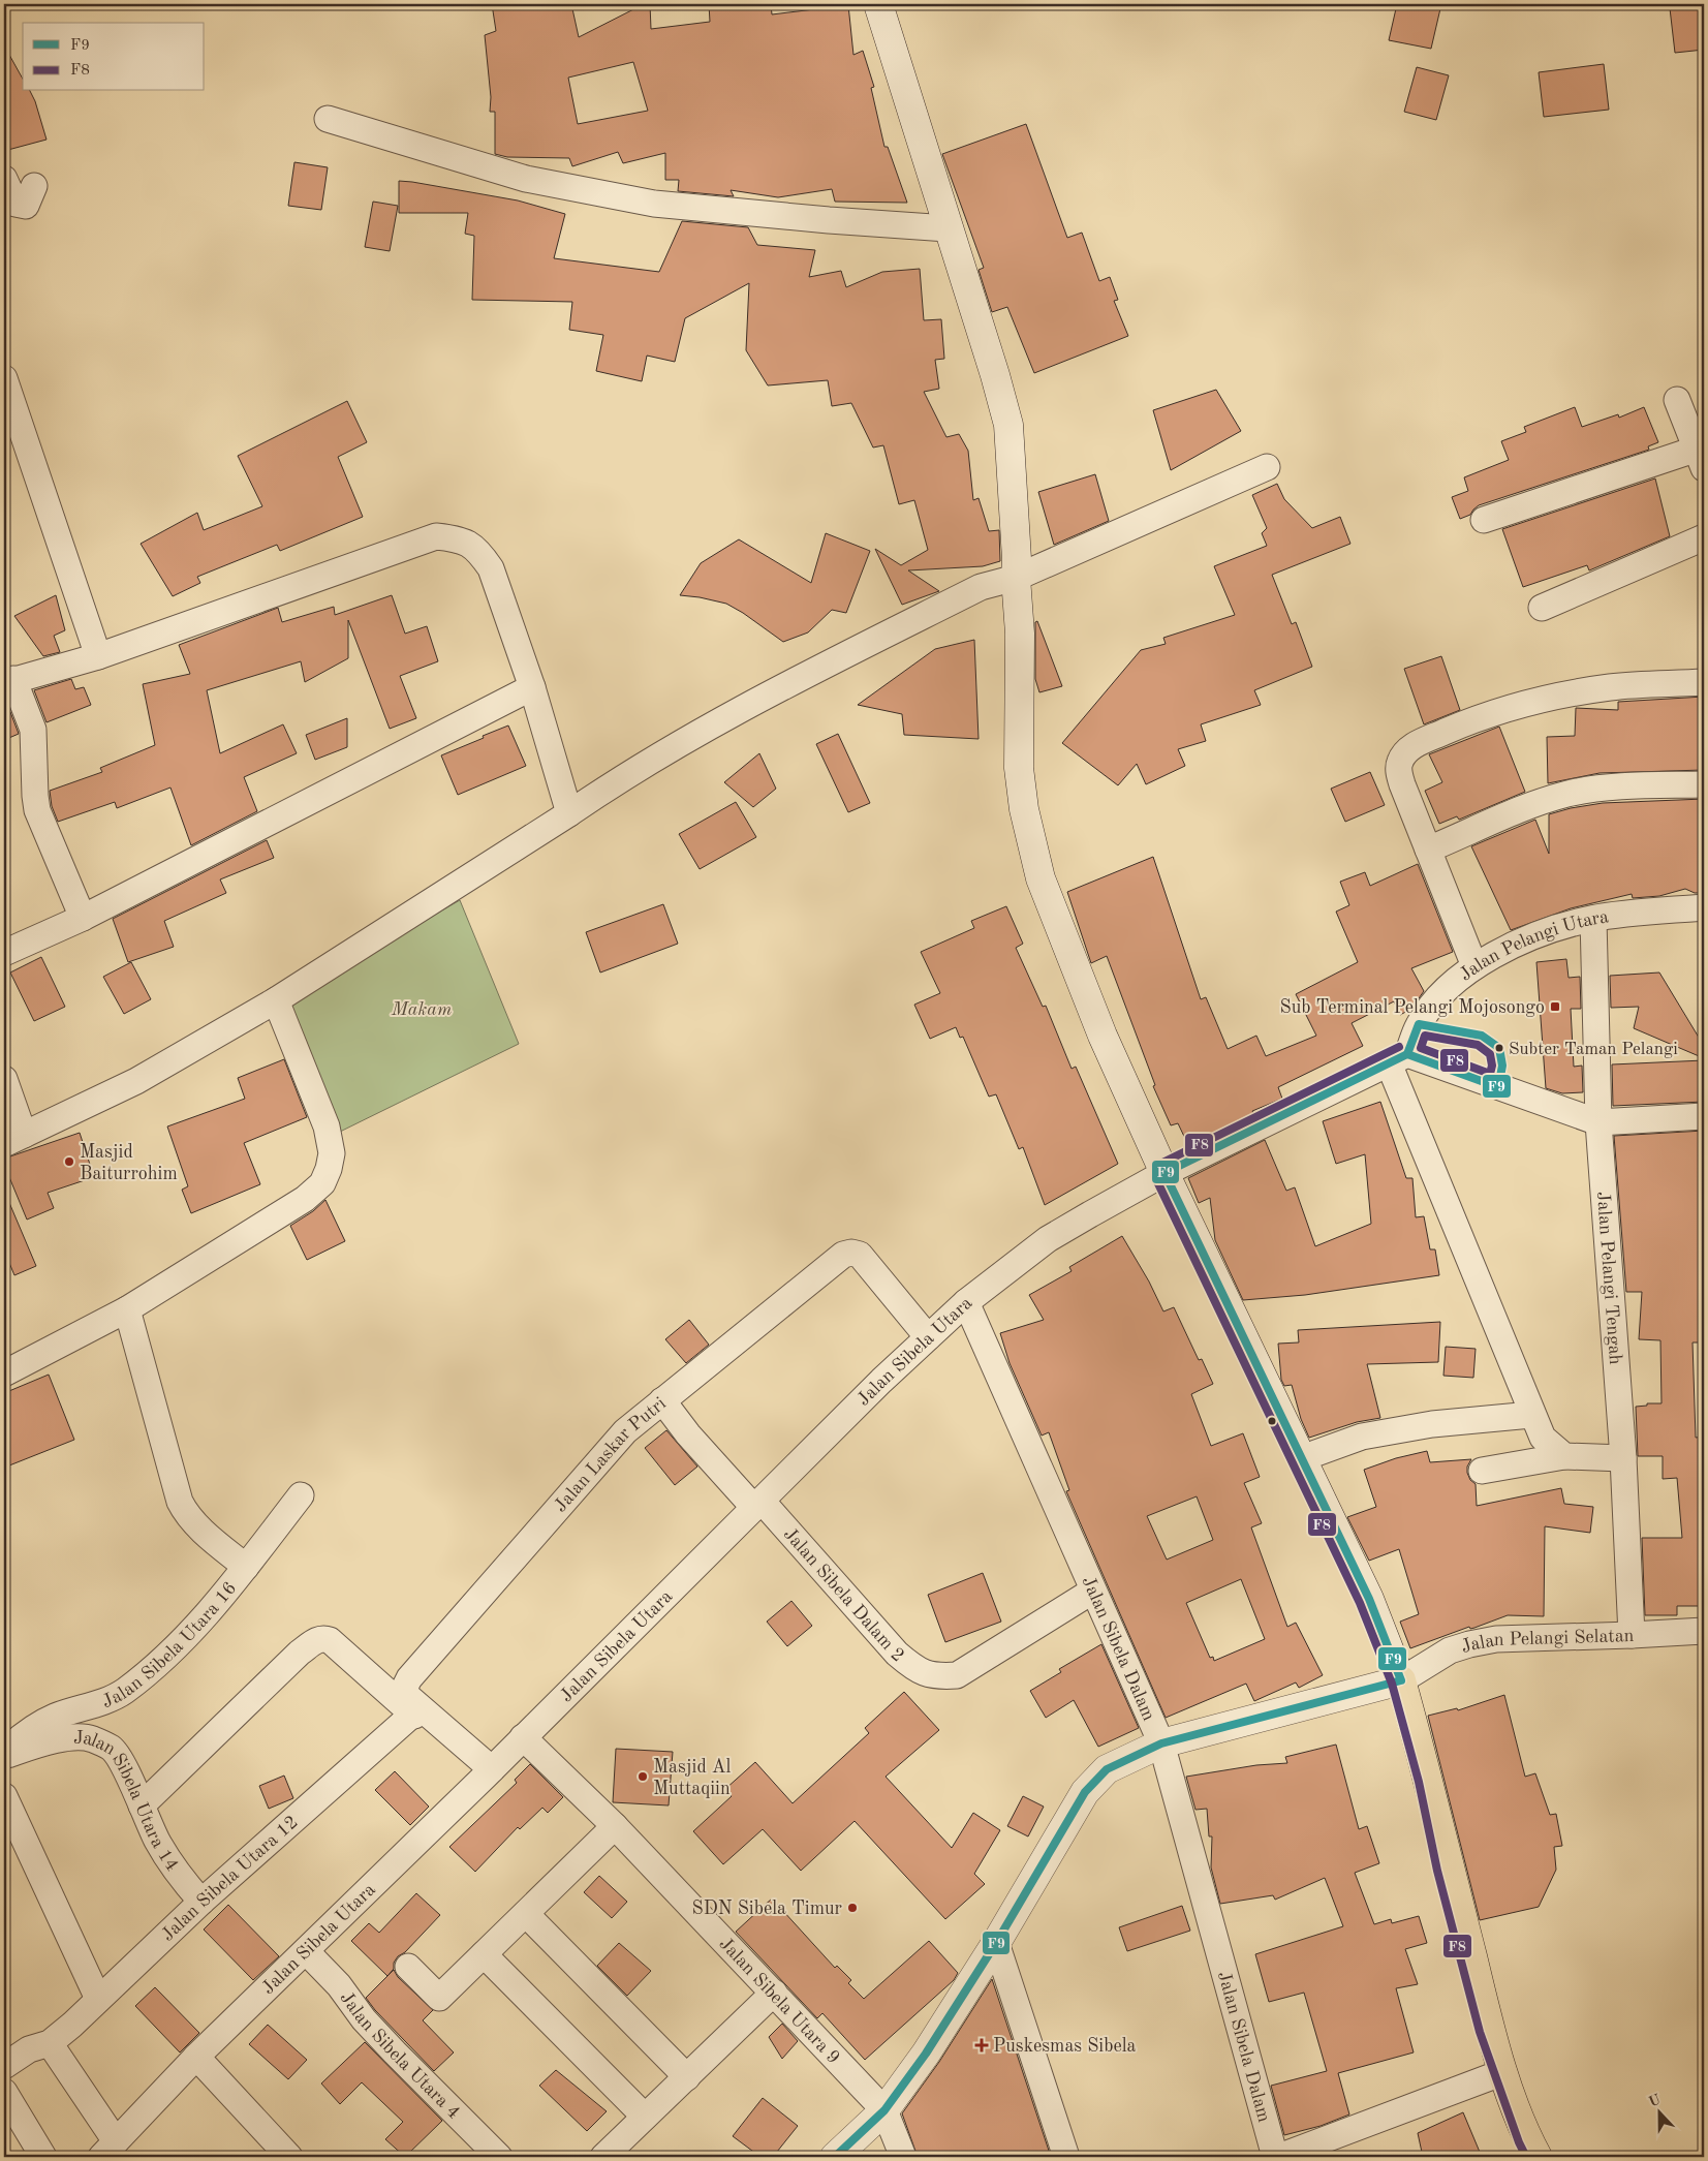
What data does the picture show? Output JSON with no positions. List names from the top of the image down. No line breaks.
{"streets":{"street":["Jalan Pelangi Utara","Jalan Pelangi Tengah","Jalan Sibela Utara","Jalan Laskar Putri","Jalan Sibela Dalam 2","Jalan Sibela Utara 16","Jalan Pelangi Selatan","Jalan Sibela Dalam","Jalan Sibela Utara 14","Jalan Sibela Utara 12","Jalan Sibela Utara 9","Jalan Sibela Utara 4"]},"crossings":[["Jalan Pelangi Utara","Jalan Pelangi Tengah"],["Jalan Pelangi Utara","Jalan Sibela Utara"],["Jalan Pelangi Tengah","Jalan Pelangi Selatan"],["Jalan Sibela Utara","Jalan Laskar Putri"],["Jalan Sibela Utara","Jalan Sibela Dalam 2"],["Jalan Sibela Utara","Jalan Sibela Dalam"],["Jalan Sibela Utara","Jalan Sibela Utara 9"],["Jalan Sibela Utara","Jalan Sibela Utara 4"],["Jalan Laskar Putri","Jalan Sibela Dalam 2"],["Jalan Sibela Dalam 2","Jalan Sibela Dalam"],["Jalan Sibela Utara 14","Jalan Sibela Utara 12"]],"parks":["Makam"],"places":{"transit":["Sub Terminal Pelangi Mojosongo"],"other":["Subter Taman Pelangi","Masjid Baiturrohim","Masjid Al Muttaqiin","SDN Sibela Timur"],"health":["Puskesmas Sibela"]},"lines":["transit line F9","transit line F8"],"legend":["F9","F8"],"north":"top"}
